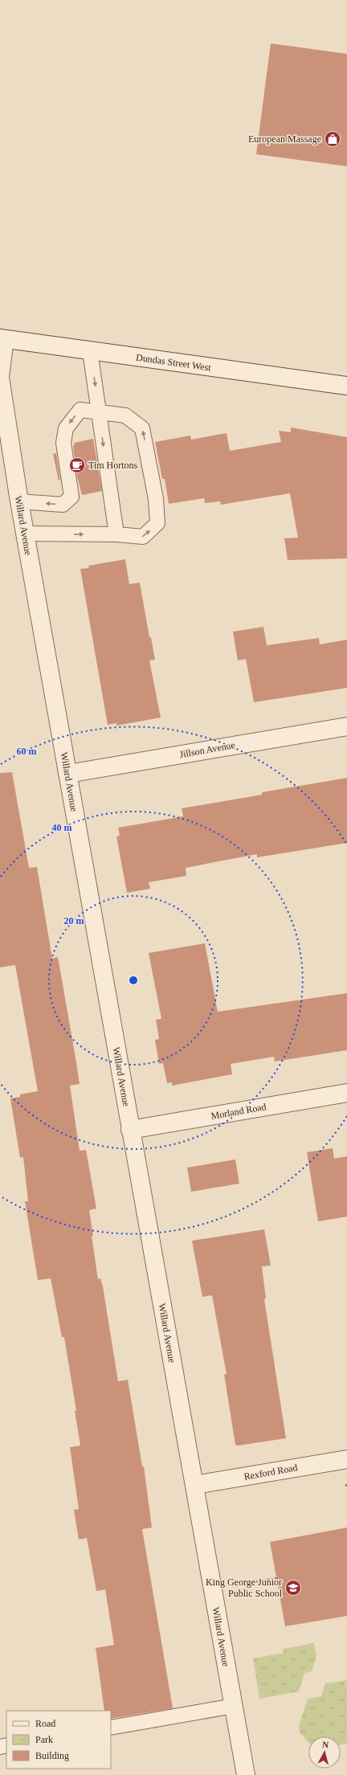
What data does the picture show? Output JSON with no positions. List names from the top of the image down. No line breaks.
{"streets":{"street":["Dundas Street West","Willard Avenue","Jillson Avenue","Morland Road","Rexford Road"]},"crossings":[["Dundas Street West","Willard Avenue"],["Willard Avenue","Jillson Avenue"],["Willard Avenue","Morland Road"],["Willard Avenue","Rexford Road"]],"places":{"shop":["European Massage"],"cafe":["Tim Hortons"],"school or university":["King George Junior Public School"]},"legend":["Road","Park","Building"],"north":"top","rings":["60 m","40 m","20 m"]}
